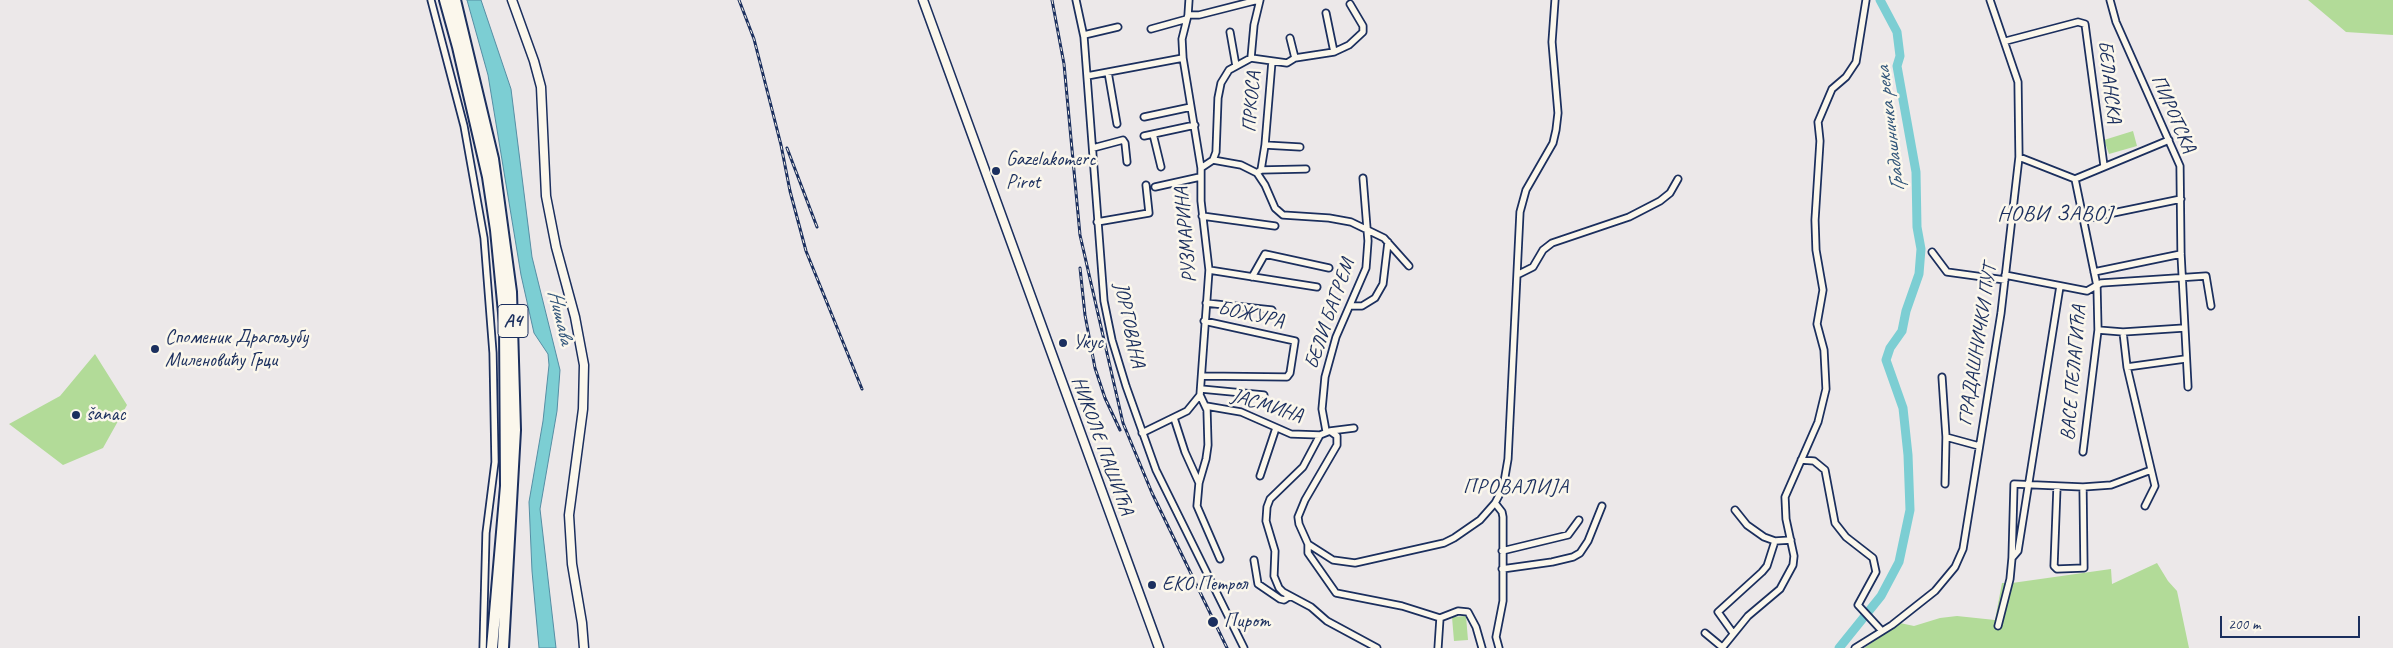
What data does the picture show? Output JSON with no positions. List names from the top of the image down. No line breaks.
{"streets":{"highway":["A4"],"main road":["НИКОЛЕ ПАШИЋА"],"street":["БЕЛАНСКА","ПРКОСА","ПИРОТСКА","РУЗМАРИНА","БЕЛИ БАГРЕМ","БОЖУРА","ЈОРГОВАНА","ГРАДАШНИЧКИ ПУТ","ВАСЕ ПЕЛАГИЋА","ЈАСМИНА"]},"crossings":[["БЕЛАНСКА","ГРАДАШНИЧКИ ПУТ"],["РУЗМАРИНА","БОЖУРА"]],"districts":["НОВИ ЗАВОЈ","ПРОВАЛИЈА"],"water":["Градашничка река","Нишава"],"places":["Gazelakomerc Pirot","Укус","Споменик Драгољубу Миленовићу Грци","šanac","ЕКО Петрол","Пирот"],"scale_bar":"200 m"}
